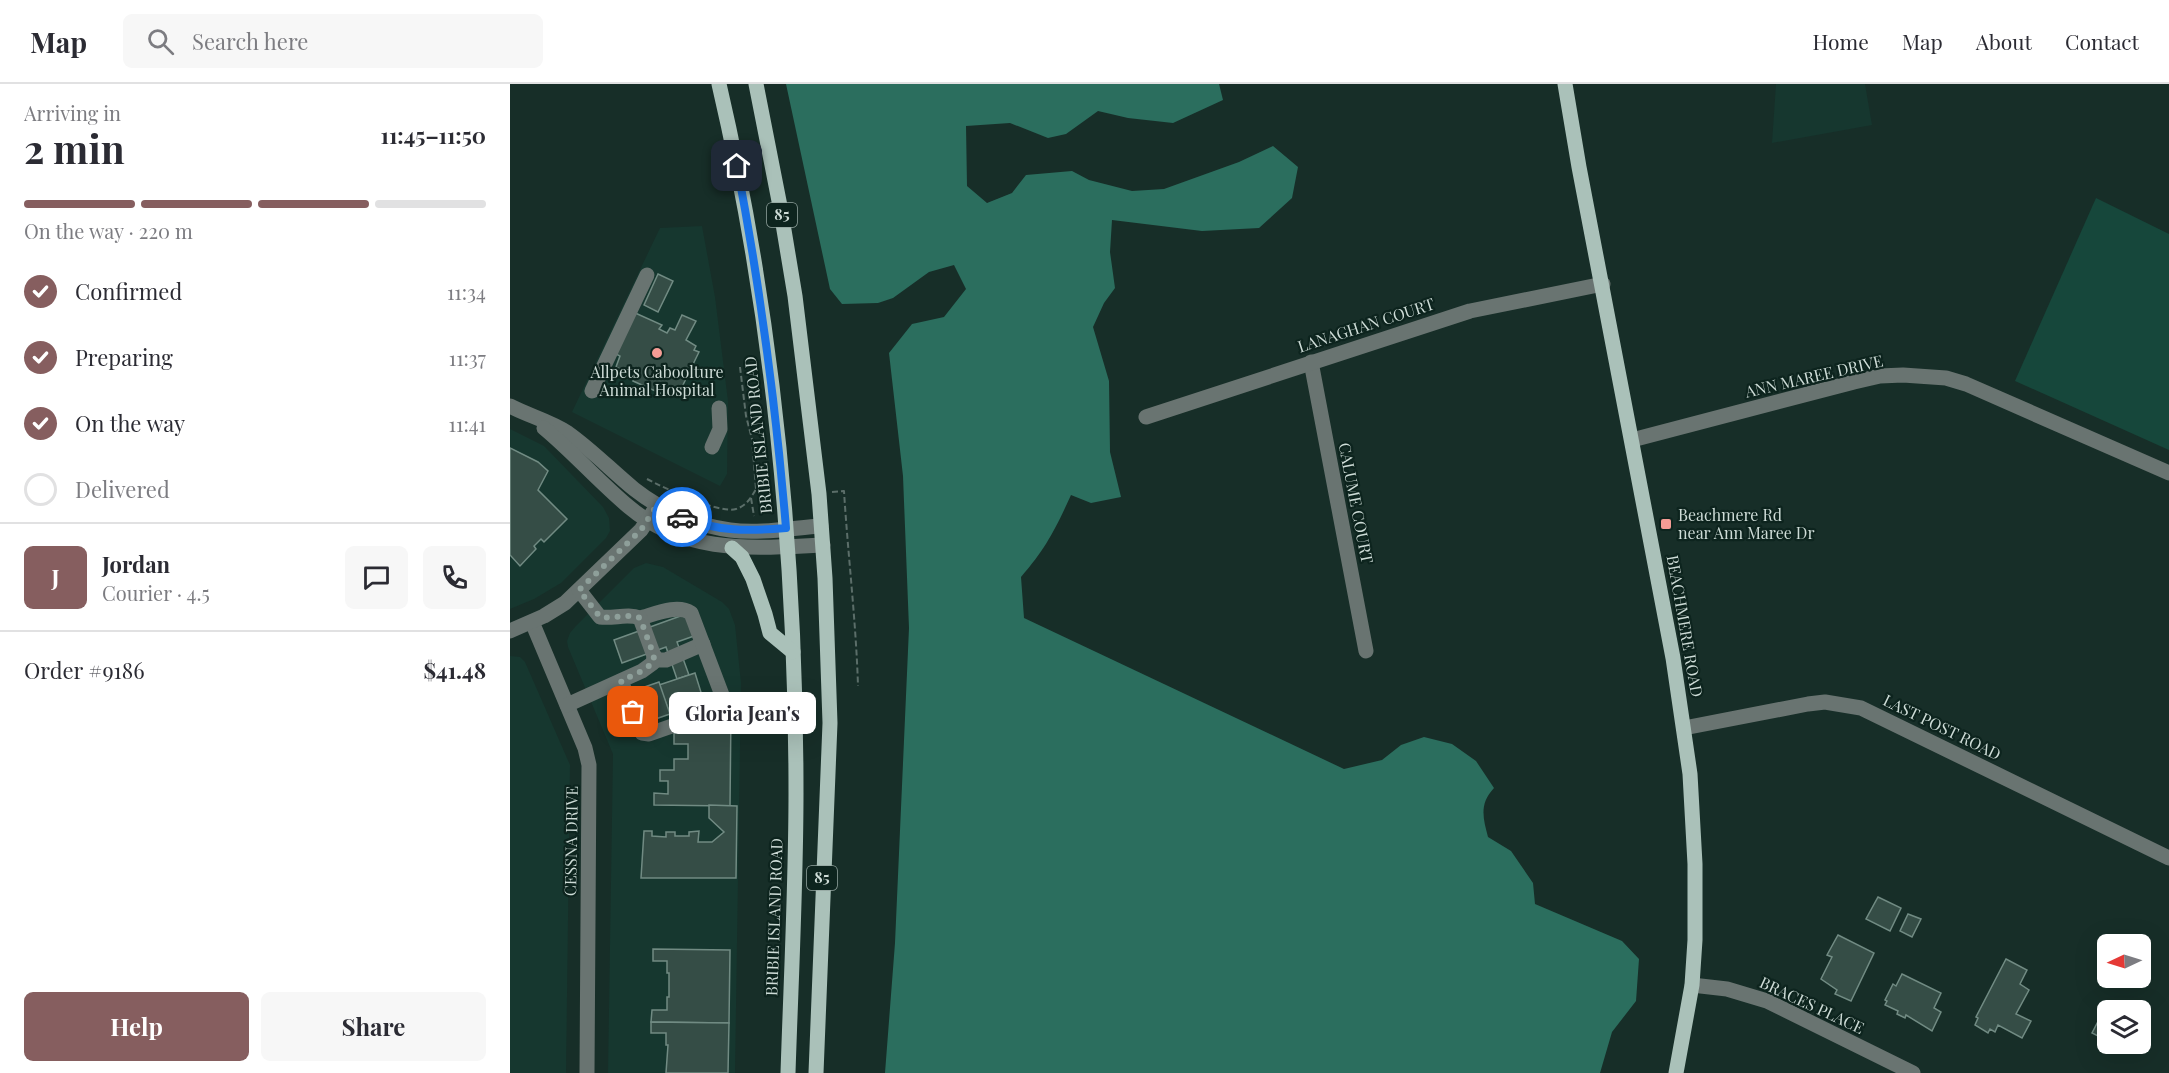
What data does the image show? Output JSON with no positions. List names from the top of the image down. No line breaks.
{"streets":{"main road":["85","BRIBIE ISLAND ROAD","BEACHMERE ROAD"],"street":["LANAGHAN COURT","ANN MAREE DRIVE","CALUME COURT","LAST POST ROAD","CESSNA DRIVE","BRACES PLACE"]},"crossings":[["LANAGHAN COURT","CALUME COURT"],["LANAGHAN COURT","BEACHMERE ROAD"],["ANN MAREE DRIVE","BEACHMERE ROAD"],["BEACHMERE ROAD","LAST POST ROAD"],["BEACHMERE ROAD","BRACES PLACE"]],"places":{"other":["Allpets Caboolture Animal Hospital","Gloria Jean's"],"transit":["Beachmere Rd near Ann Maree Dr"]},"north":"left","page":{"header":"Map","search":"Search here","nav":["Home","Map","About","Contact"],"heading":["2 min","Arriving in","11:45–11:50"],"panel":["Jordan","Courier · 4.5","Order #9186","$41.48"],"bar":"On the way · 220 m","list":[["Confirmed","11:34"],["Preparing","11:37"],["On the way","11:41"],"Delivered"],"round":"J","bubble":"Gloria Jean's","buttons":["Help","Share"]}}
